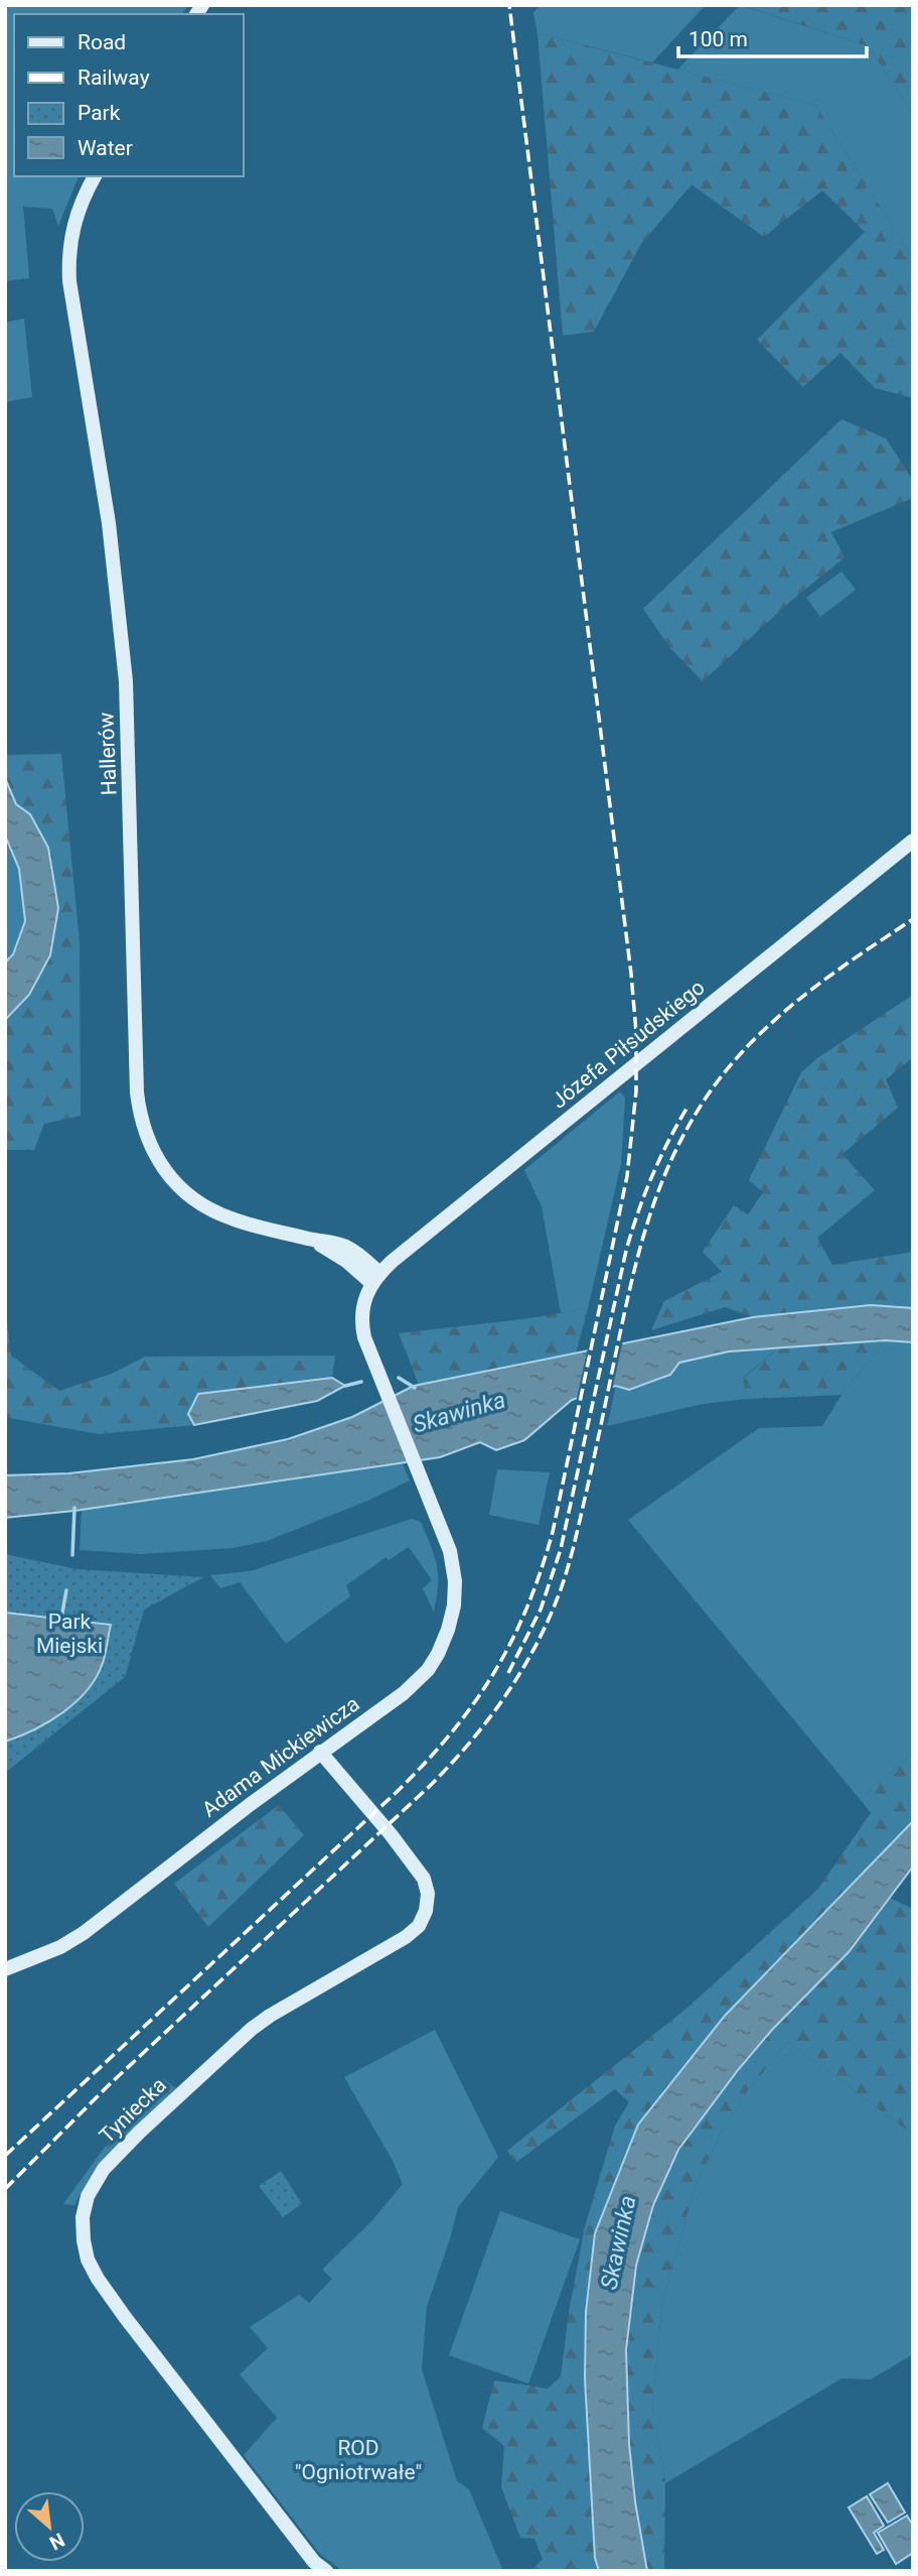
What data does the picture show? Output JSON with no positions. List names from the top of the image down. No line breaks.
{"streets":{"street":["Hallerów","Józefa Piłsudskiego","Adama Mickiewicza","Tyniecka"]},"crossings":[["Hallerów","Józefa Piłsudskiego"],["Hallerów","Adama Mickiewicza"],["Józefa Piłsudskiego","Adama Mickiewicza"],["Adama Mickiewicza","Tyniecka"]],"water":["Skawinka"],"parks":["Park Miejski","ROD \"Ogniotrwałe\""],"legend":["Road","Railway","Park","Water"],"scale_bar":"100 m","north":"bottom right"}
